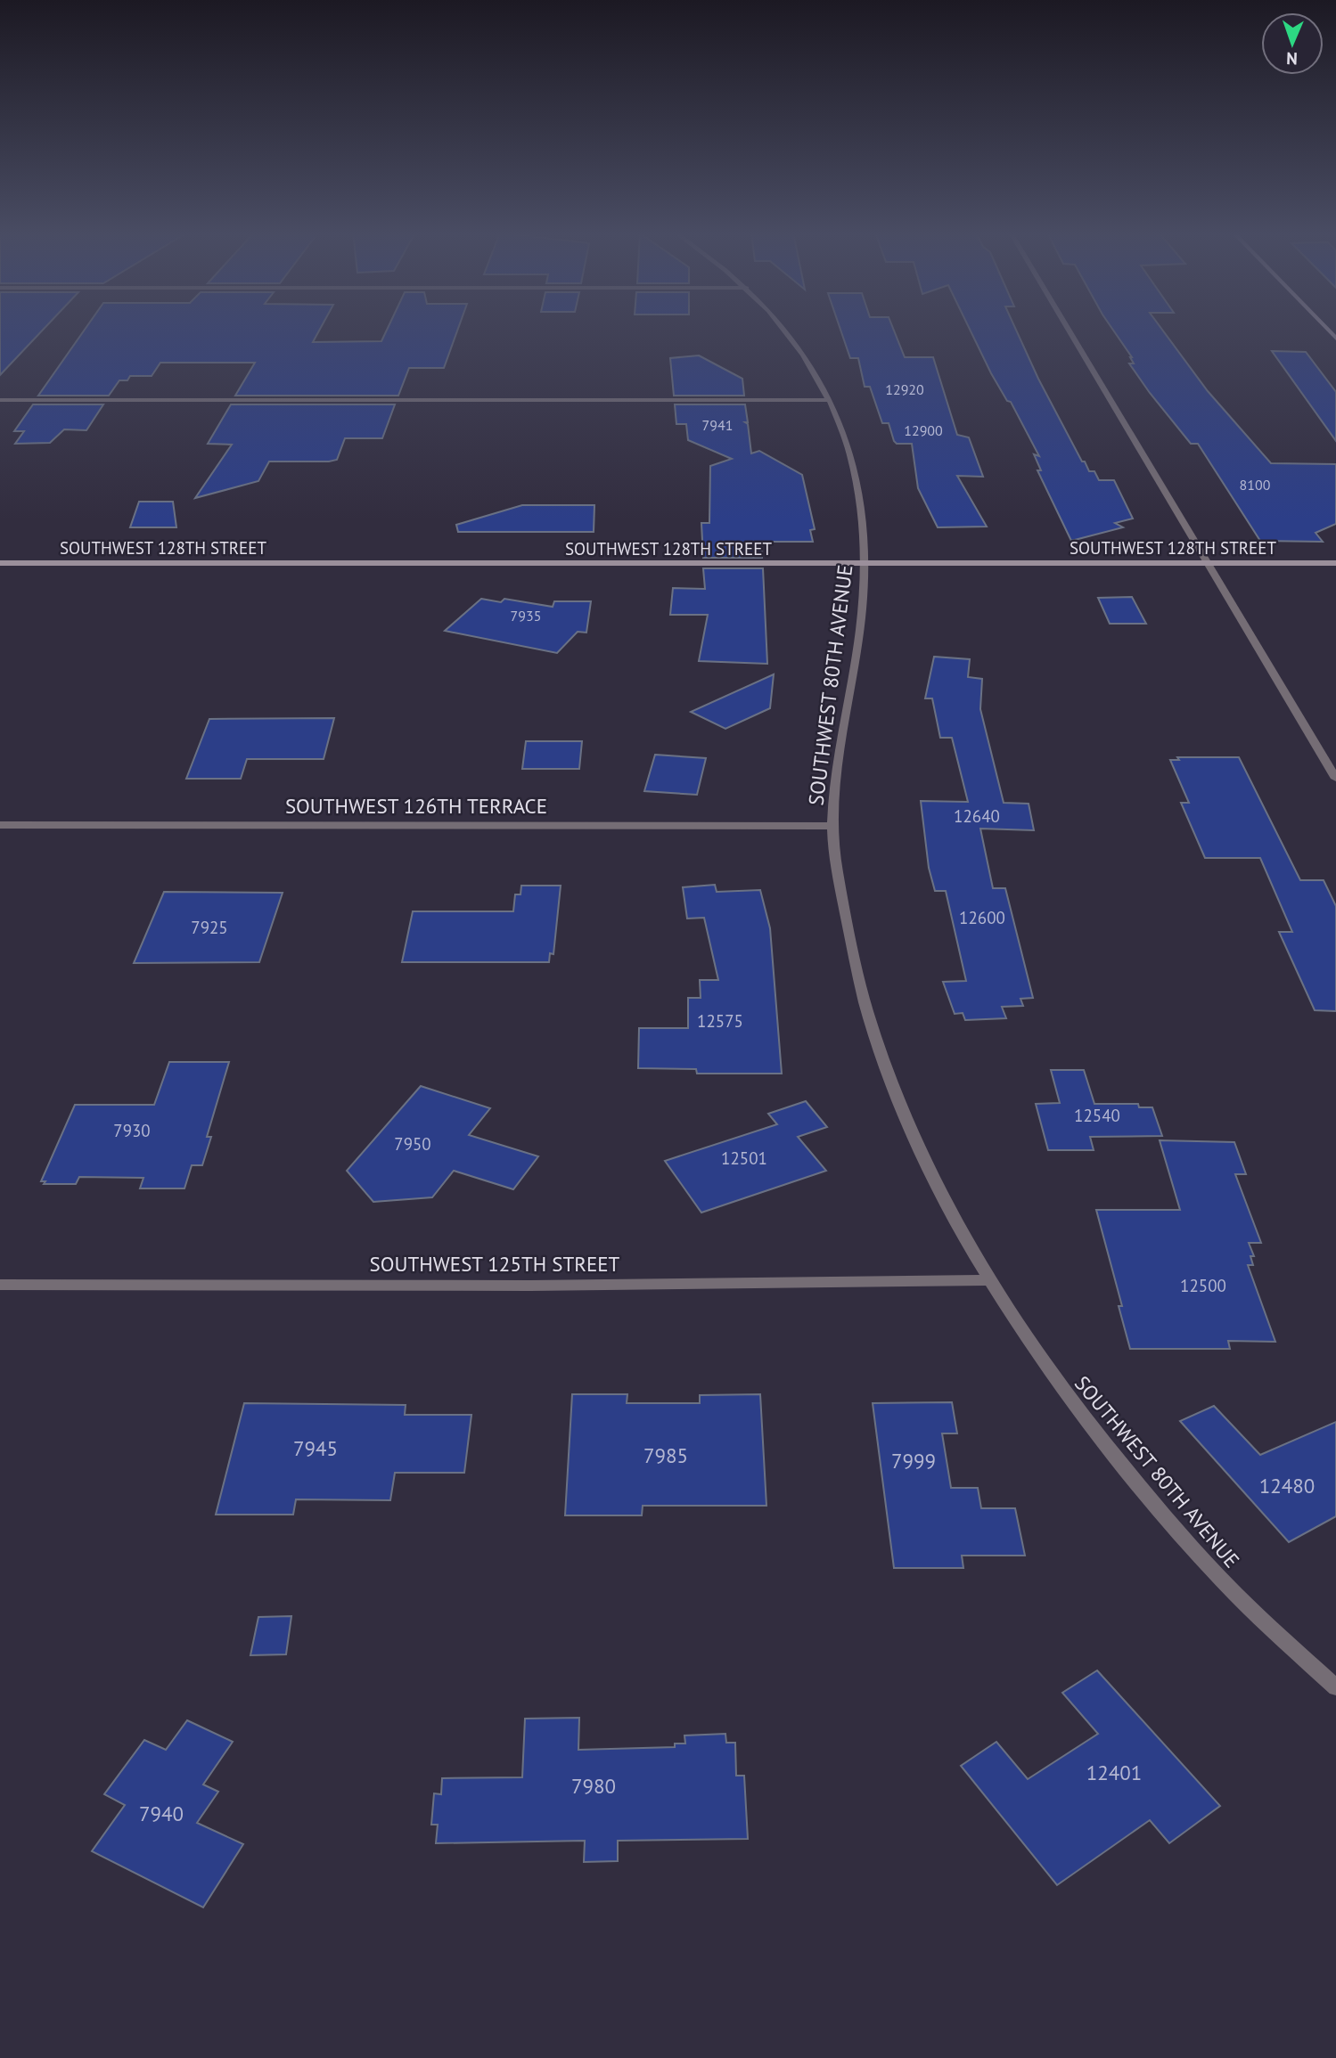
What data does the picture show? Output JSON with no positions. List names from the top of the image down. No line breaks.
{"streets":{"street":["SOUTHWEST 128TH STREET","SOUTHWEST 80TH AVENUE","SOUTHWEST 126TH TERRACE","SOUTHWEST 125TH STREET"]},"crossings":[["SOUTHWEST 128TH STREET","SOUTHWEST 80TH AVENUE"],["SOUTHWEST 80TH AVENUE","SOUTHWEST 126TH TERRACE"],["SOUTHWEST 80TH AVENUE","SOUTHWEST 125TH STREET"]],"house_numbers":["12920","7941","12900","8100","7935","12640","12600","7925","12575","12540","7930","7950","12501","12500","7945","7985","7999","12480","12401","7980","7940"],"north":"bottom"}
